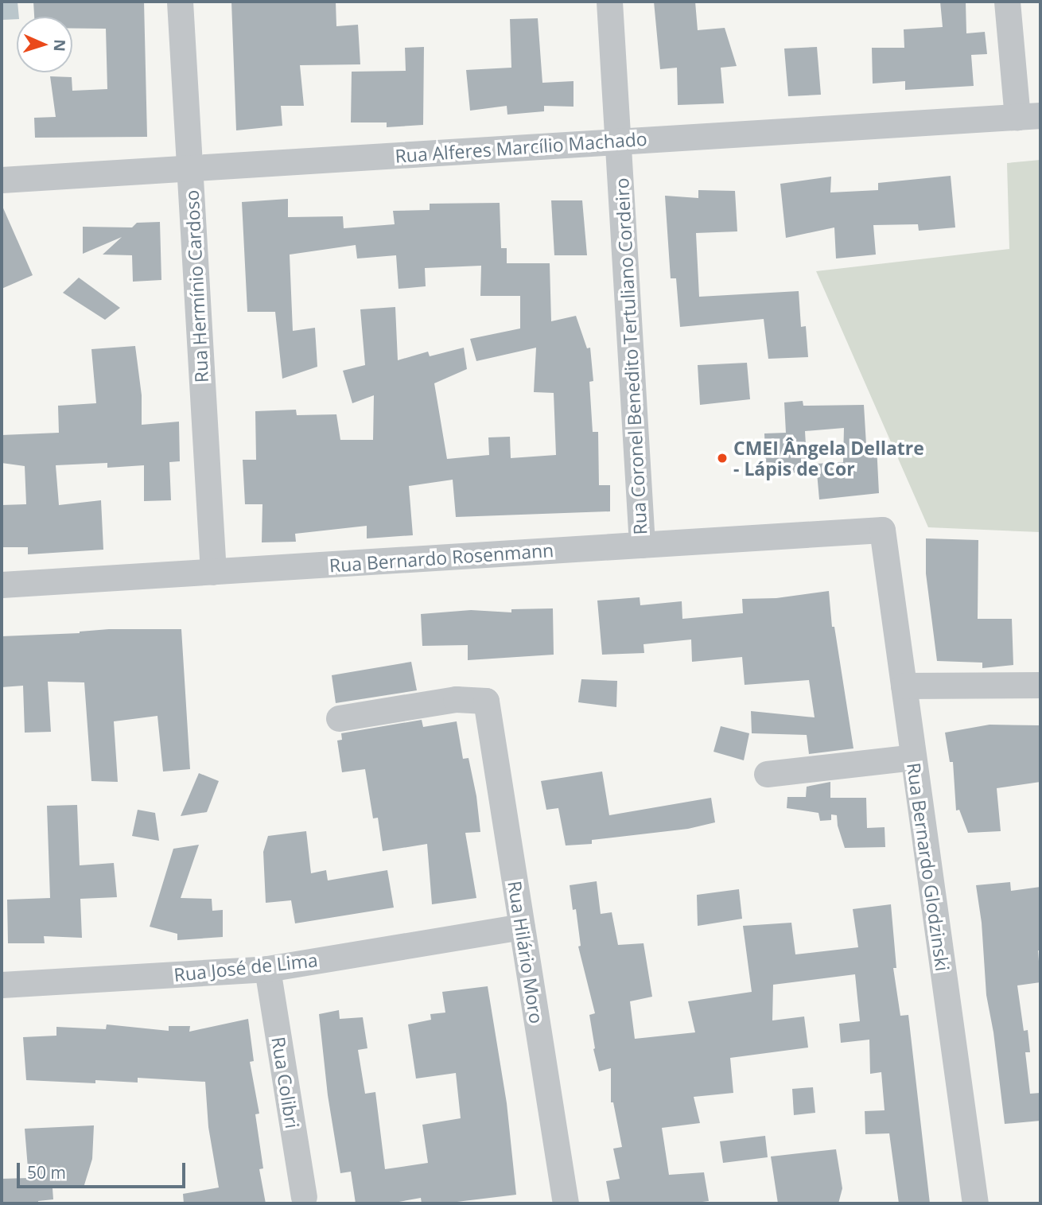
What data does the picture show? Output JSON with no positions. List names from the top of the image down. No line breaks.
{"streets":{"street":["Rua Alferes Marcílio Machado","Rua Hermínio Cardoso","Rua Coronel Benedito Tertuliano Cordeiro","Rua Bernardo Rosenmann","Rua Bernardo Glodzinski","Rua Hilário Moro","Rua José de Lima","Rua Colibri"]},"crossings":[["Rua Alferes Marcílio Machado","Rua Hermínio Cardoso"],["Rua Alferes Marcílio Machado","Rua Coronel Benedito Tertuliano Cordeiro"],["Rua Hermínio Cardoso","Rua Bernardo Rosenmann"],["Rua Coronel Benedito Tertuliano Cordeiro","Rua Bernardo Rosenmann"],["Rua Bernardo Rosenmann","Rua Bernardo Glodzinski"],["Rua Hilário Moro","Rua José de Lima"],["Rua José de Lima","Rua Colibri"]],"places":["CMEI Ângela Dellatre - Lápis de Cor"],"scale_bar":"50 m","north":"right"}
